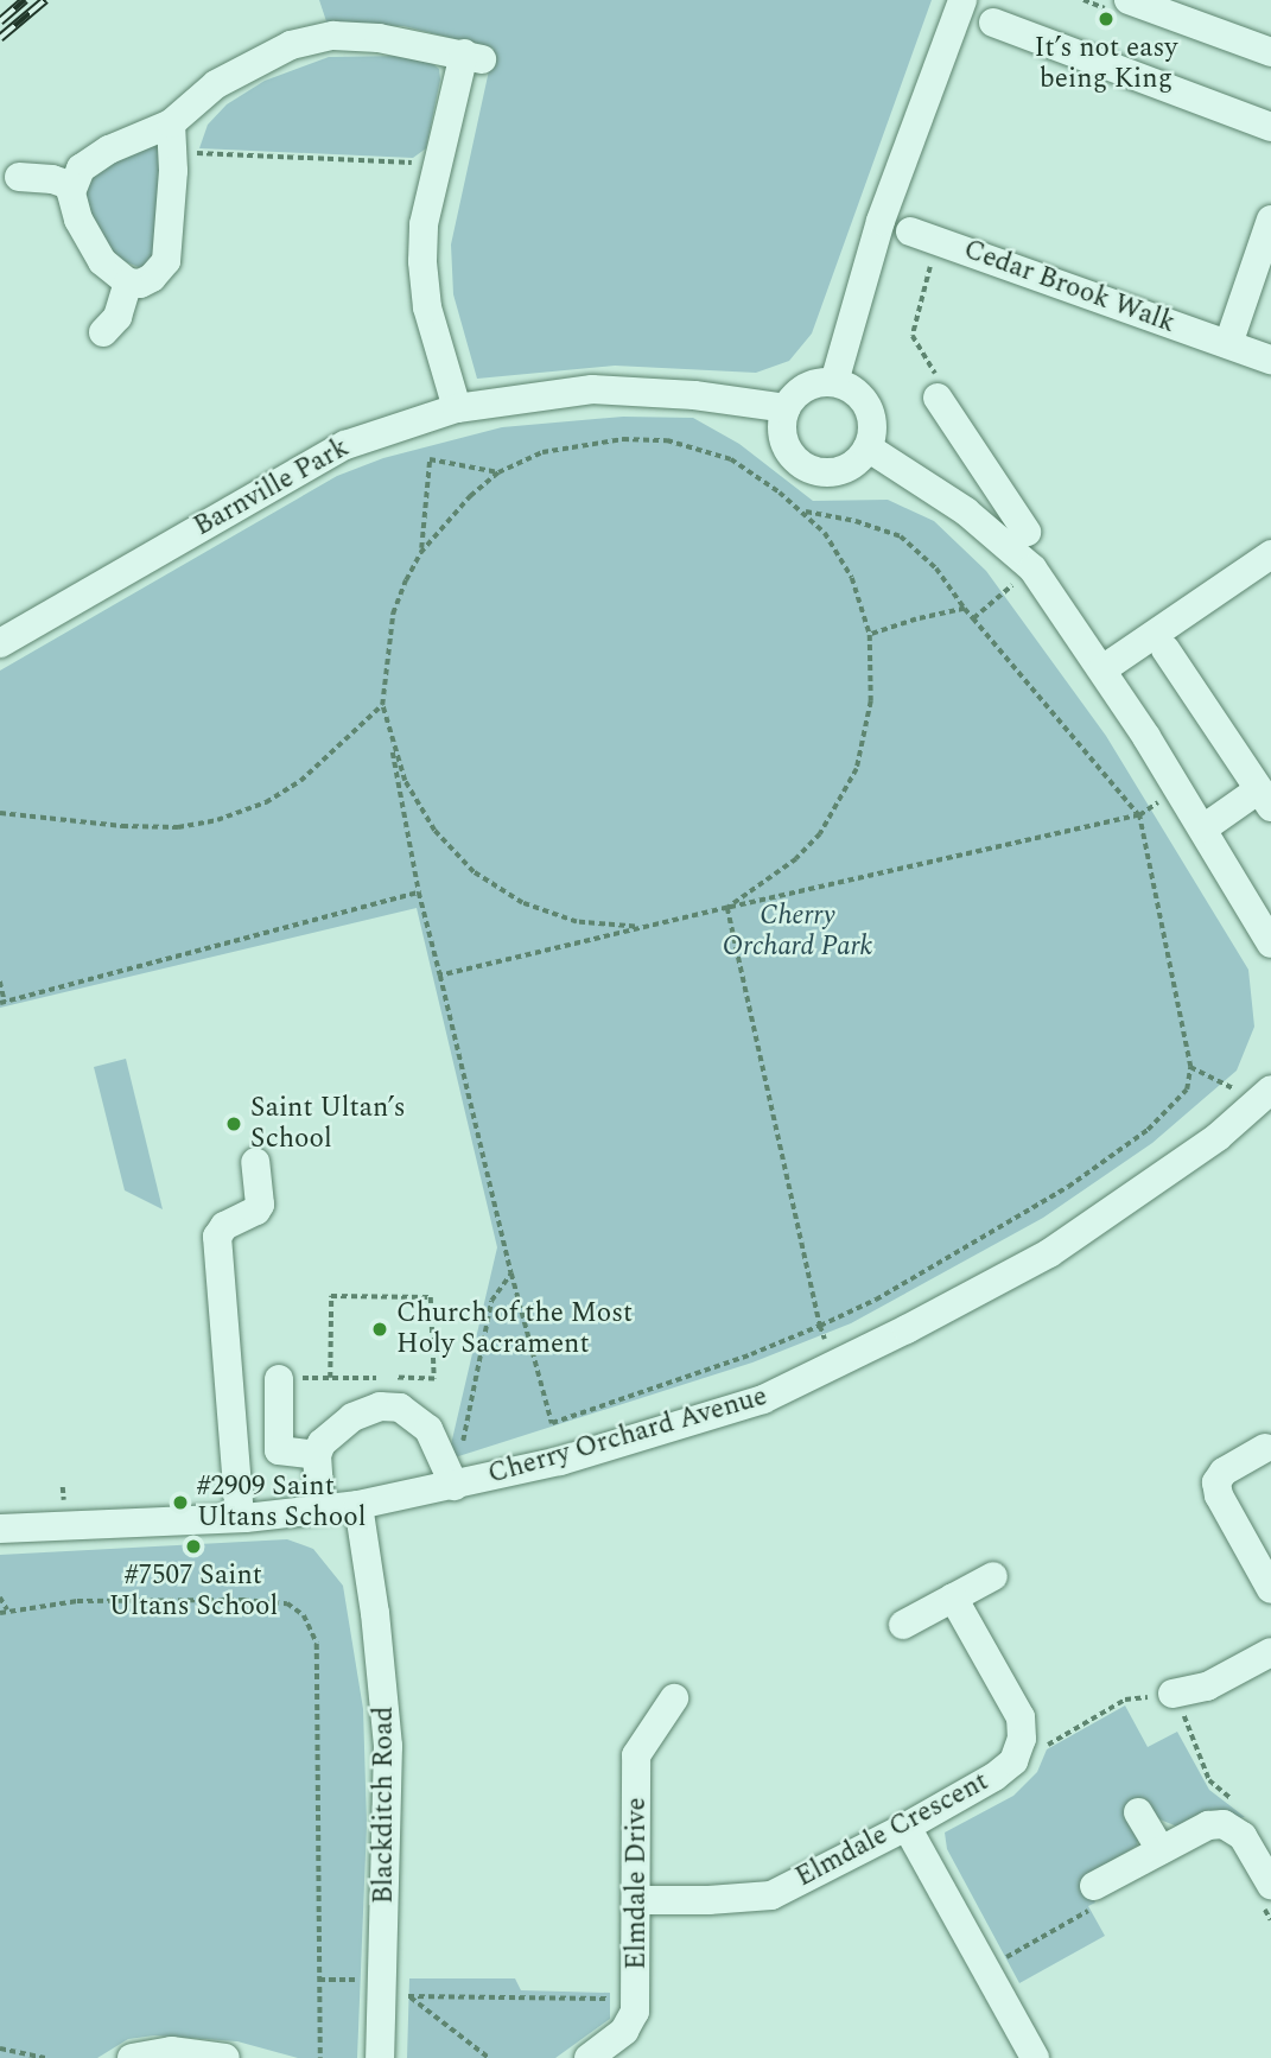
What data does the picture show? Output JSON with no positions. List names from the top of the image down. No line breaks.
{"streets":{"street":["Cedar Brook Walk","Barnville Park","Cherry Orchard Avenue","Blackditch Road","Elmdale Crescent","Elmdale Drive"]},"crossings":[["Cherry Orchard Avenue","Blackditch Road"],["Elmdale Crescent","Elmdale Drive"]],"parks":["Cherry Orchard Park"],"places":["It’s not easy being King","Saint Ultan’s School","Church of the Most Holy Sacrament","#2909 Saint Ultans School","#7507 Saint Ultans School"]}
